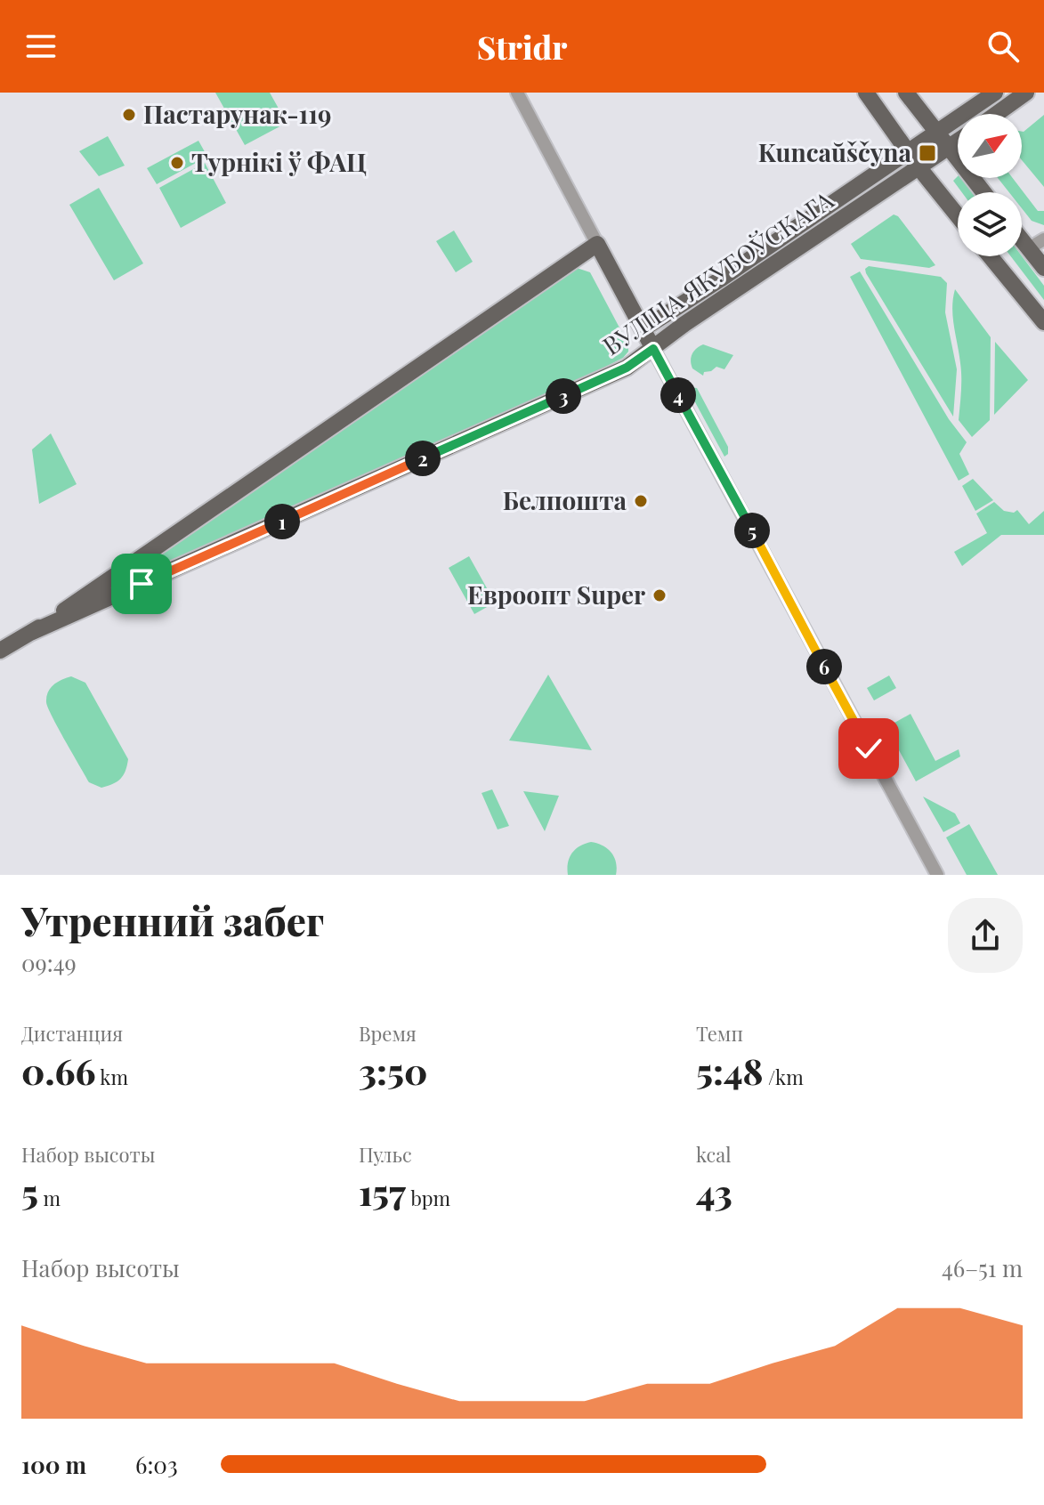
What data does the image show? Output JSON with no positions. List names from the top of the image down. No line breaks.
{"streets":{"main road":["ВУЛІЦА ЯКУБОЎСКАГА"]},"places":{"other":["Пастарунак-119","Турнікі ў ФАЦ","Белпошта","Евроопт Super"],"transit":["Kuncaŭščyna"]},"north":"top right","page":{"header":"Stridr","pins":["4","3","2","1","5","6"],"heading":["Утренний забег","09:49"],"stats":[["Дистанция","0.66 km"],["Время","3:50"],["Темп","5:48 /km"],["Набор высоты","5 m"],["Пульс","157 bpm"],["kcal","43"]],"chart":["Набор высоты","46–51 m"],"list":[{"name":"100 m","note":"6:03"}]}}
